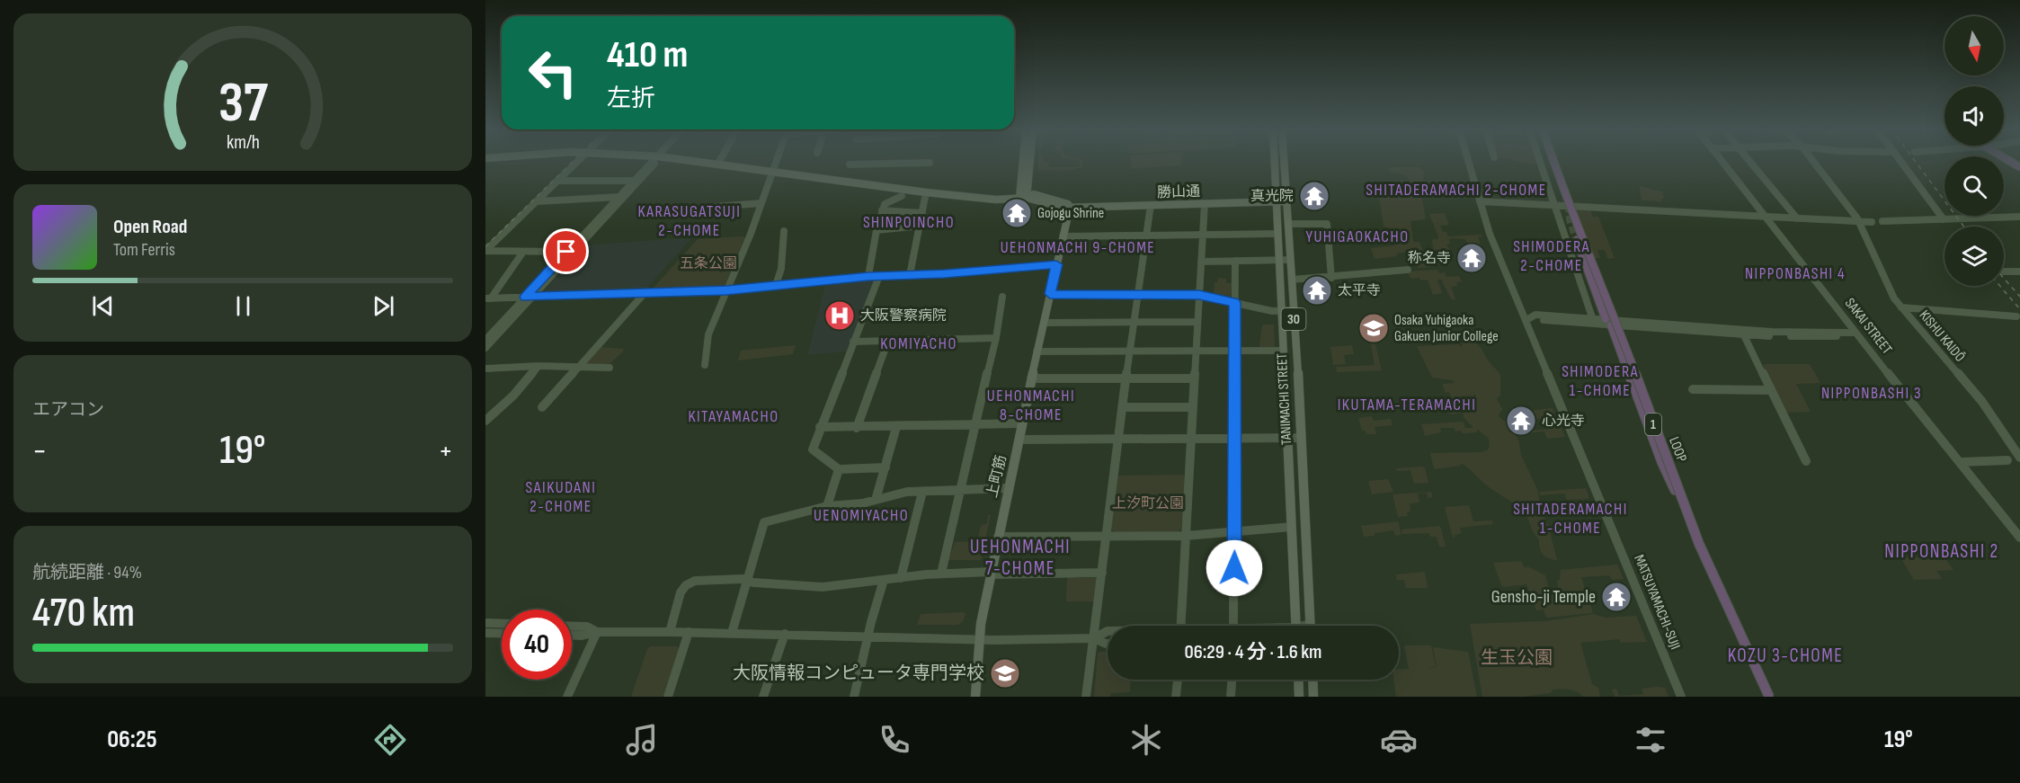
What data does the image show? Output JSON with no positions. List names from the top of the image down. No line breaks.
{"streets":{"highway":["1","LOOP"],"main road":["勝山通","30","TANIMACHI STREET","上町筋"],"street":["SAKAI STREET","KISHU KAIDŌ","MATSUYAMACHI-SUJI"]},"crossings":[["勝山通","TANIMACHI STREET"],["勝山通","上町筋"]],"districts":["SHITADERAMACHI 2-CHOME","KARASUGATSUJI 2-CHOME","SHINPOINCHO","YUHIGAOKACHO","SHIMODERA 2-CHOME","UEHONMACHI 9-CHOME","NIPPONBASHI 4","KOMIYACHO","SHIMODERA 1-CHOME","NIPPONBASHI 3","UEHONMACHI 8-CHOME","IKUTAMA-TERAMACHI","KITAYAMACHO","SAIKUDANI 2-CHOME","SHITADERAMACHI 1-CHOME","UENOMIYACHO","UEHONMACHI 7-CHOME","NIPPONBASHI 2","KOZU 3-CHOME"],"parks":["五条公園","上汐町公園","生玉公園"],"places":{"temple":["真光院","Gojogu Shrine","称名寺","太平寺","心光寺","Gensho-ji Temple"],"hospital":["大阪警察病院"],"school or university":["Osaka Yuhigaoka Gakuen Junior College","大阪情報コンピュータ専門学校"]},"north":"bottom","page":{"turn":["410 m","左折"],"song":["Open Road","Tom Ferris"],"tile":["エアコン",["航続距離 · 94%","470 km"]],"heat":["−","19°","+"],"limit":"40","trip":"06:29 · 4 分 · 1.6 km","tabs":["06:25","19°"],"gauge":["37","km/h"]}}
